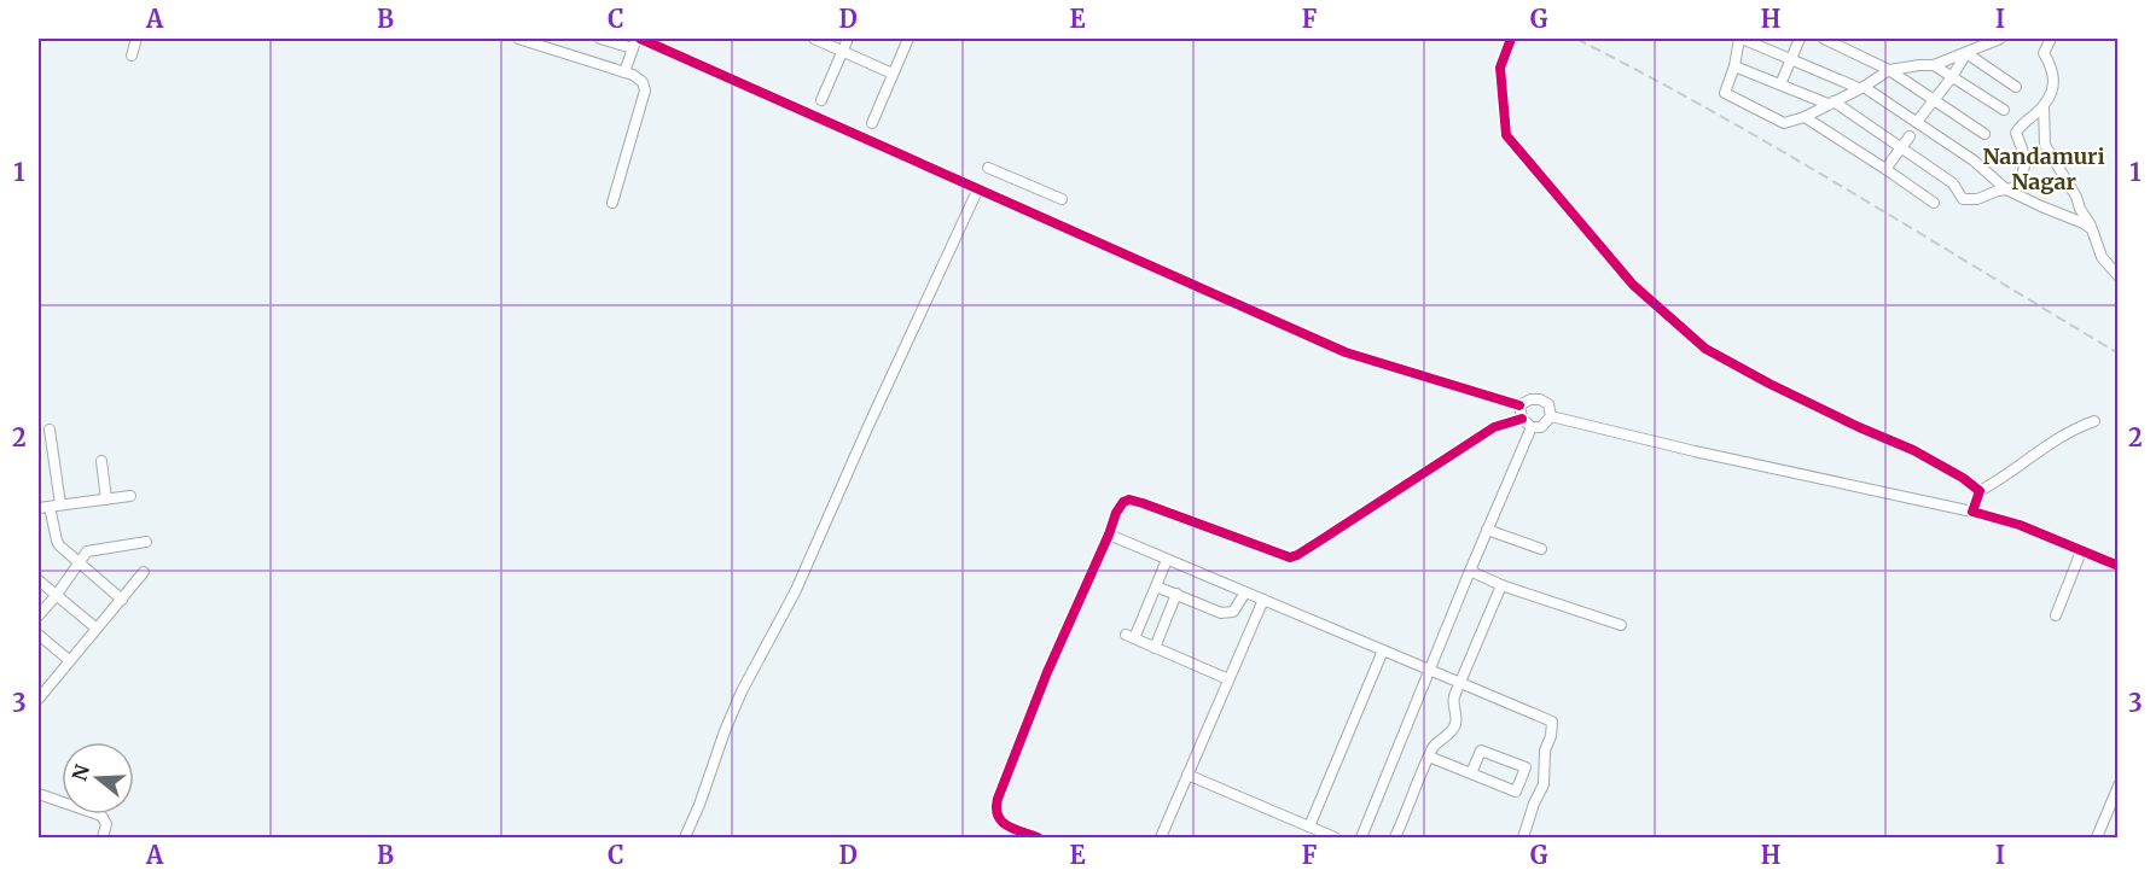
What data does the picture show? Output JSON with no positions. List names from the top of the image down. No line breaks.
{"districts":["Nandamuri Nagar"],"north":"left","grid":{"columns":["A","B","C","D","E","F","G","H","I"],"rows":["1","2","3"]}}
